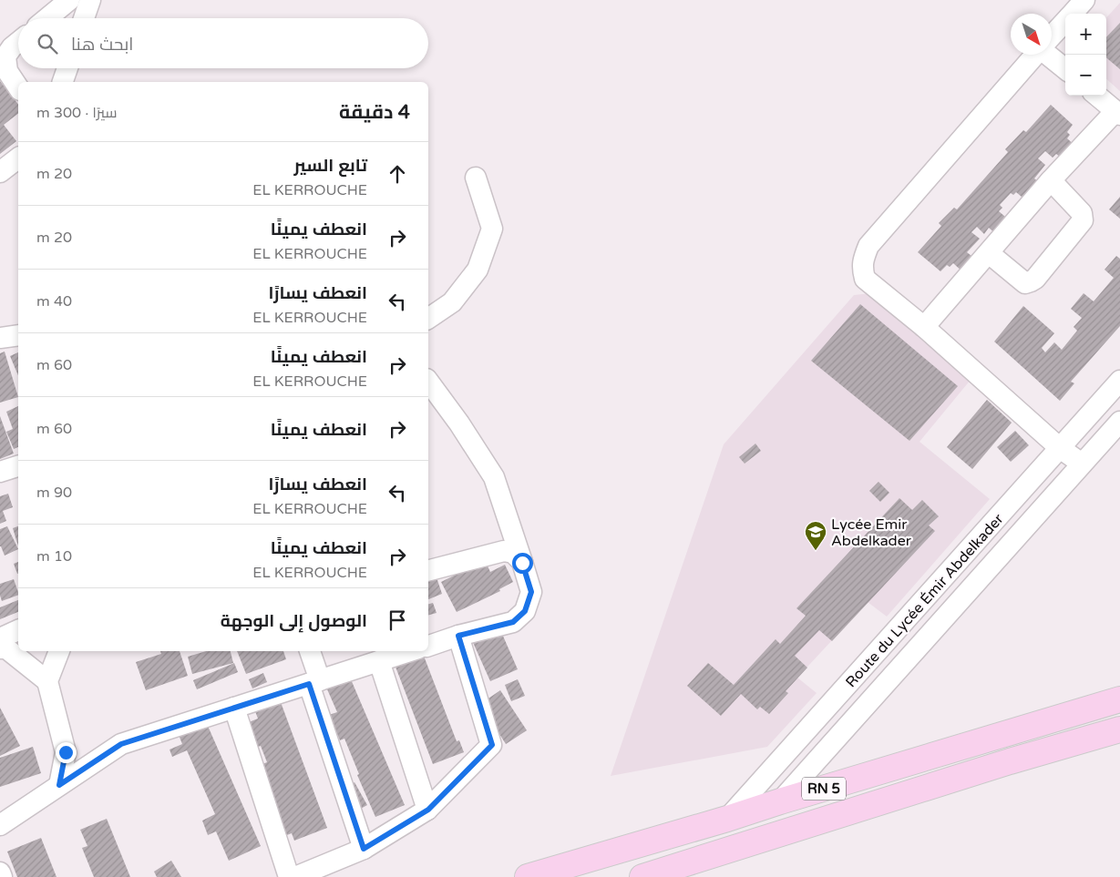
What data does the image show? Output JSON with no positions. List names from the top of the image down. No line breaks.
{"streets":{"main road":["RN 5"],"street":["Route du Lycée Émir Abdelkader"]},"crossings":[["Route du Lycée Émir Abdelkader","RN 5"]],"places":{"school or university":["Lycée Emir Abdelkader"]},"north":"bottom right","page":{"map_buttons":["+","−"],"search":"ابحث هنا","heading":["4 دقيقة","سيرًا · 300 m"],"list":[["تابع السير","EL KERROUCHE","20 m"],["انعطف يمينًا","EL KERROUCHE","20 m"],["انعطف يسارًا","EL KERROUCHE","40 m"],["انعطف يمينًا","EL KERROUCHE","60 m"],["انعطف يمينًا","60 m"],["انعطف يسارًا","EL KERROUCHE","90 m"],["انعطف يمينًا","EL KERROUCHE","10 m"],"الوصول إلى الوجهة"]}}
